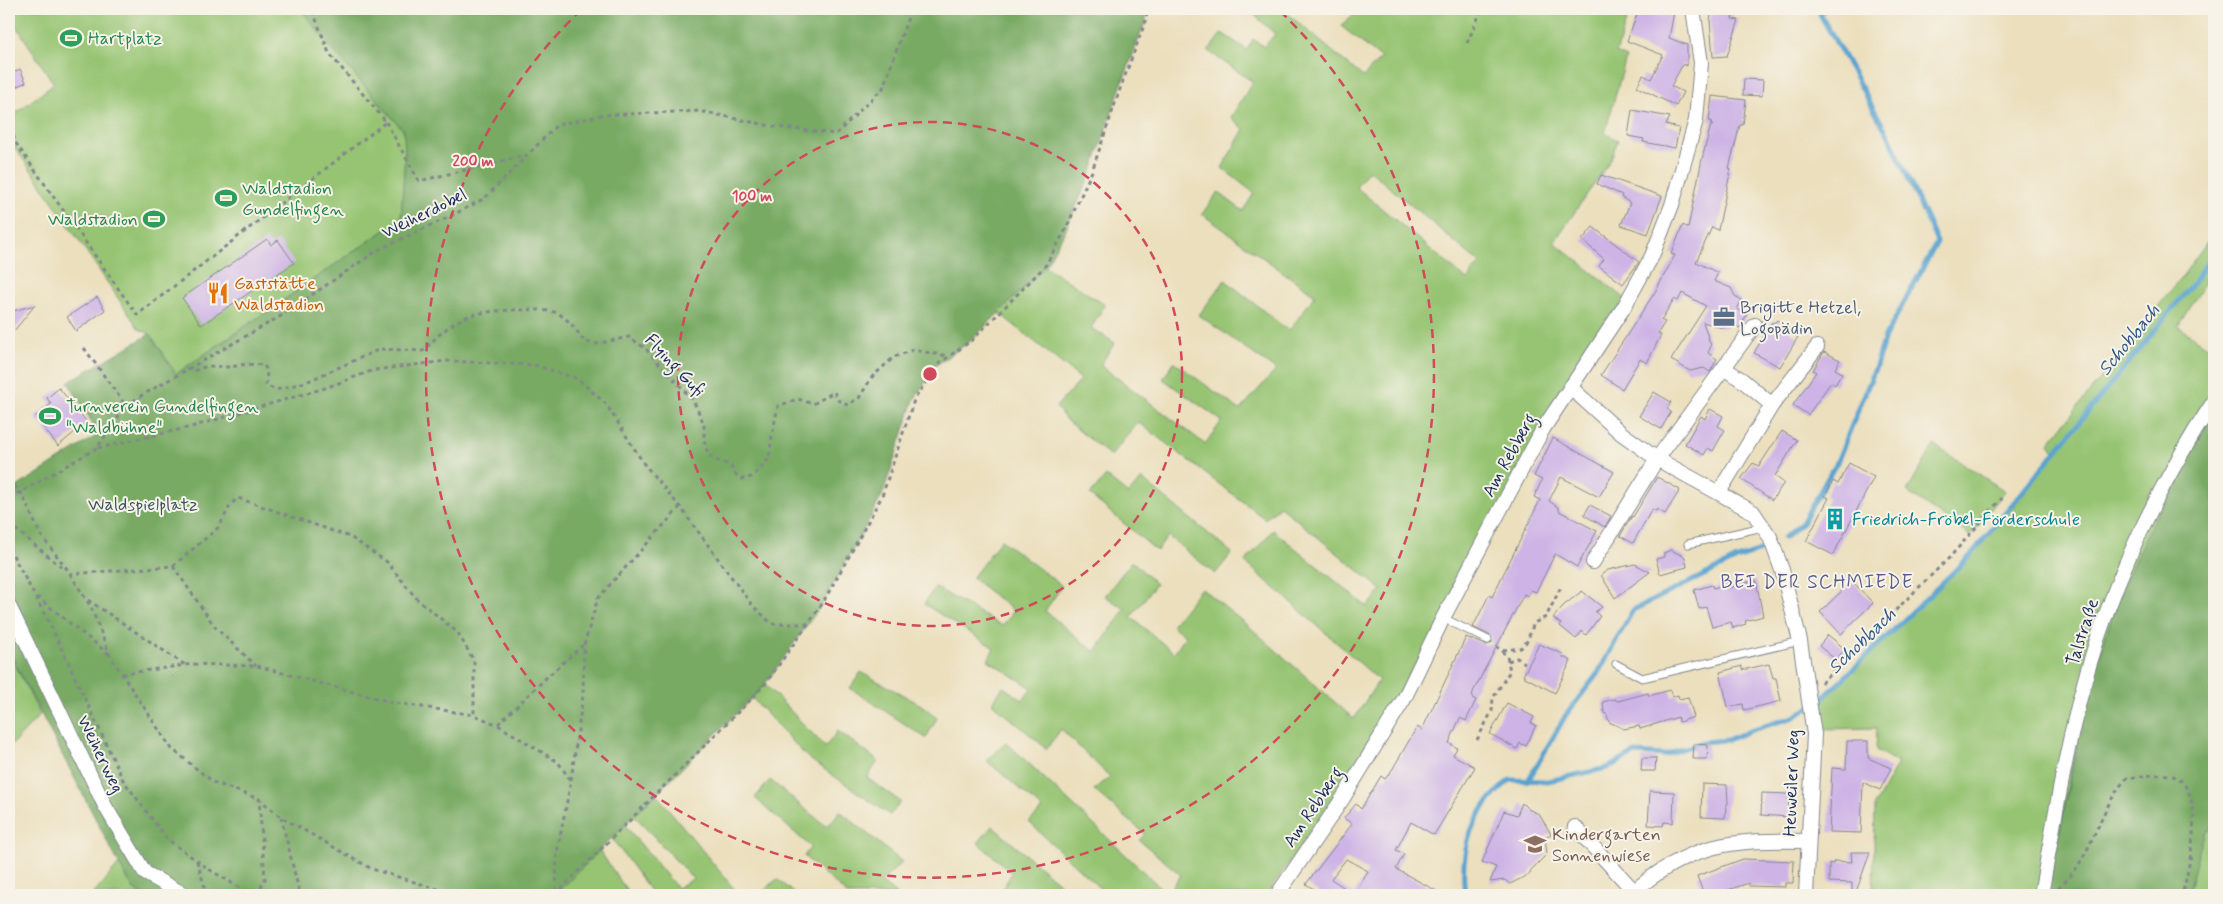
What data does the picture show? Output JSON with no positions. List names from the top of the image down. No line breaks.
{"streets":{"street":["Am Rebberg","Talstraße","Weiherweg","Heuweiler Weg"],"path":["Weiherdobel","Flying Gufi"]},"crossings":[["Weiherdobel","Flying Gufi"],["Am Rebberg","Heuweiler Weg"]],"districts":["BEI DER SCHMIEDE"],"water":["Schobbach"],"parks":["Waldspielplatz"],"places":{"sports":["Hartplatz","Waldstadion Gundelfingen","Waldstadion","Turnverein Gundelfingen \"Waldbühne\""],"restaurant":["Gaststätte Waldstadion"],"office":["Brigitte Hetzel, Logopädin"],"building":["Friedrich-Fröbel-Förderschule"],"school or university":["Kindergarten Sonnenwiese"]},"rings":["200 m","100 m"]}
